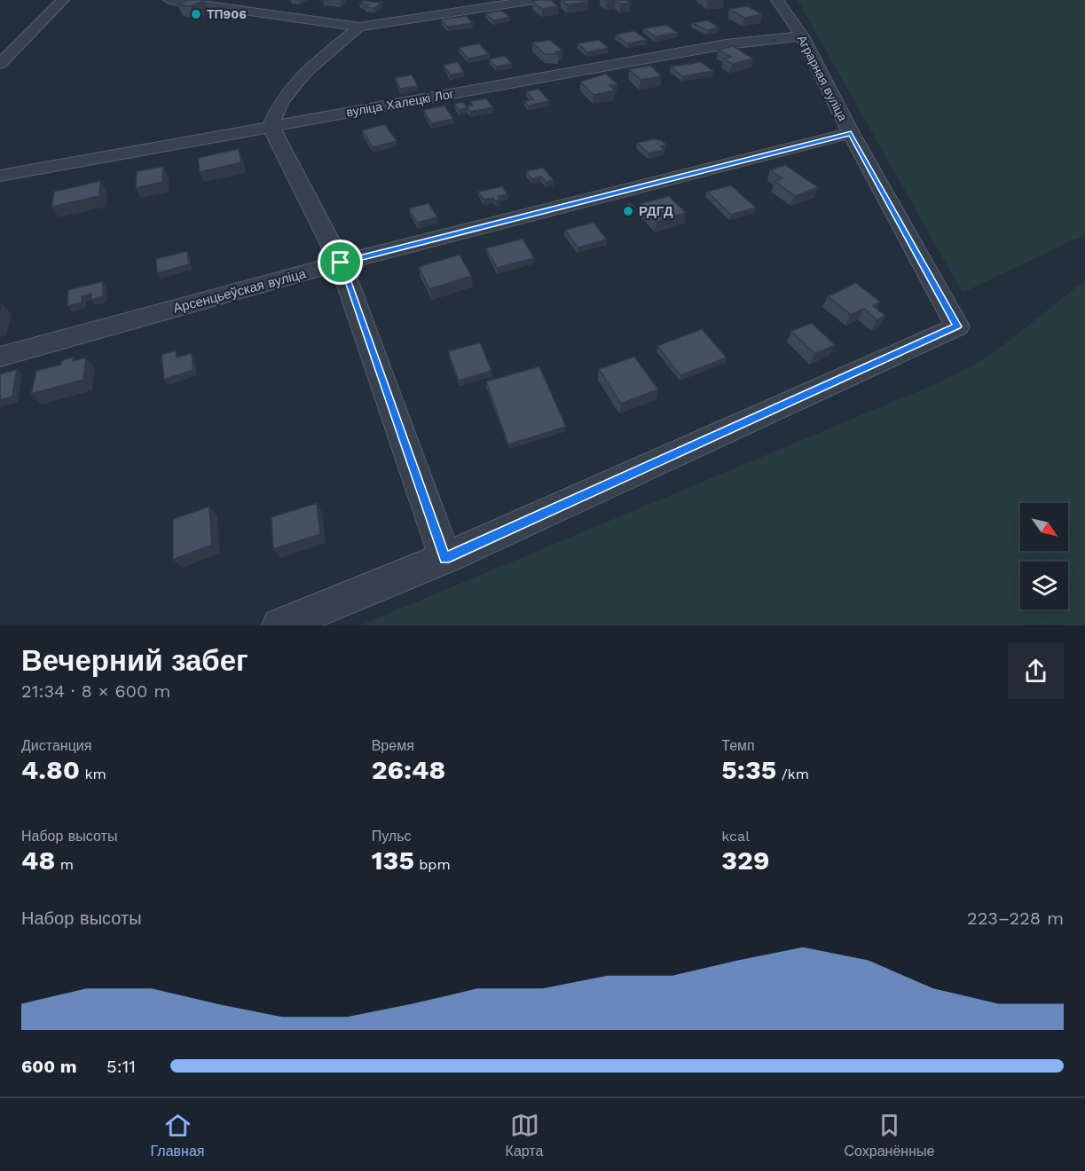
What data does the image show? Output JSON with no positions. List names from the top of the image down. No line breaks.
{"streets":{"street":["Аграрная вуліца","вуліца Халецкі Лог","Арсенцьеўская вуліца"]},"crossings":[["Аграрная вуліца","вуліца Халецкі Лог"],["Аграрная вуліца","Арсенцьеўская вуліца"]],"places":["ТП906","РДГД"],"north":"bottom right","page":{"heading":["Вечерний забег","21:34 · 8 × 600 m"],"stats":[["Дистанция","4.80 km"],["Время","26:48"],["Темп","5:35 /km"],["Набор высоты","48 m"],["Пульс","135 bpm"],["kcal","329"]],"chart":["Набор высоты","223–228 m"],"list":[{"name":"600 m","note":"5:11"}],"tabs":["Главная","Карта","Сохранённые"]}}
